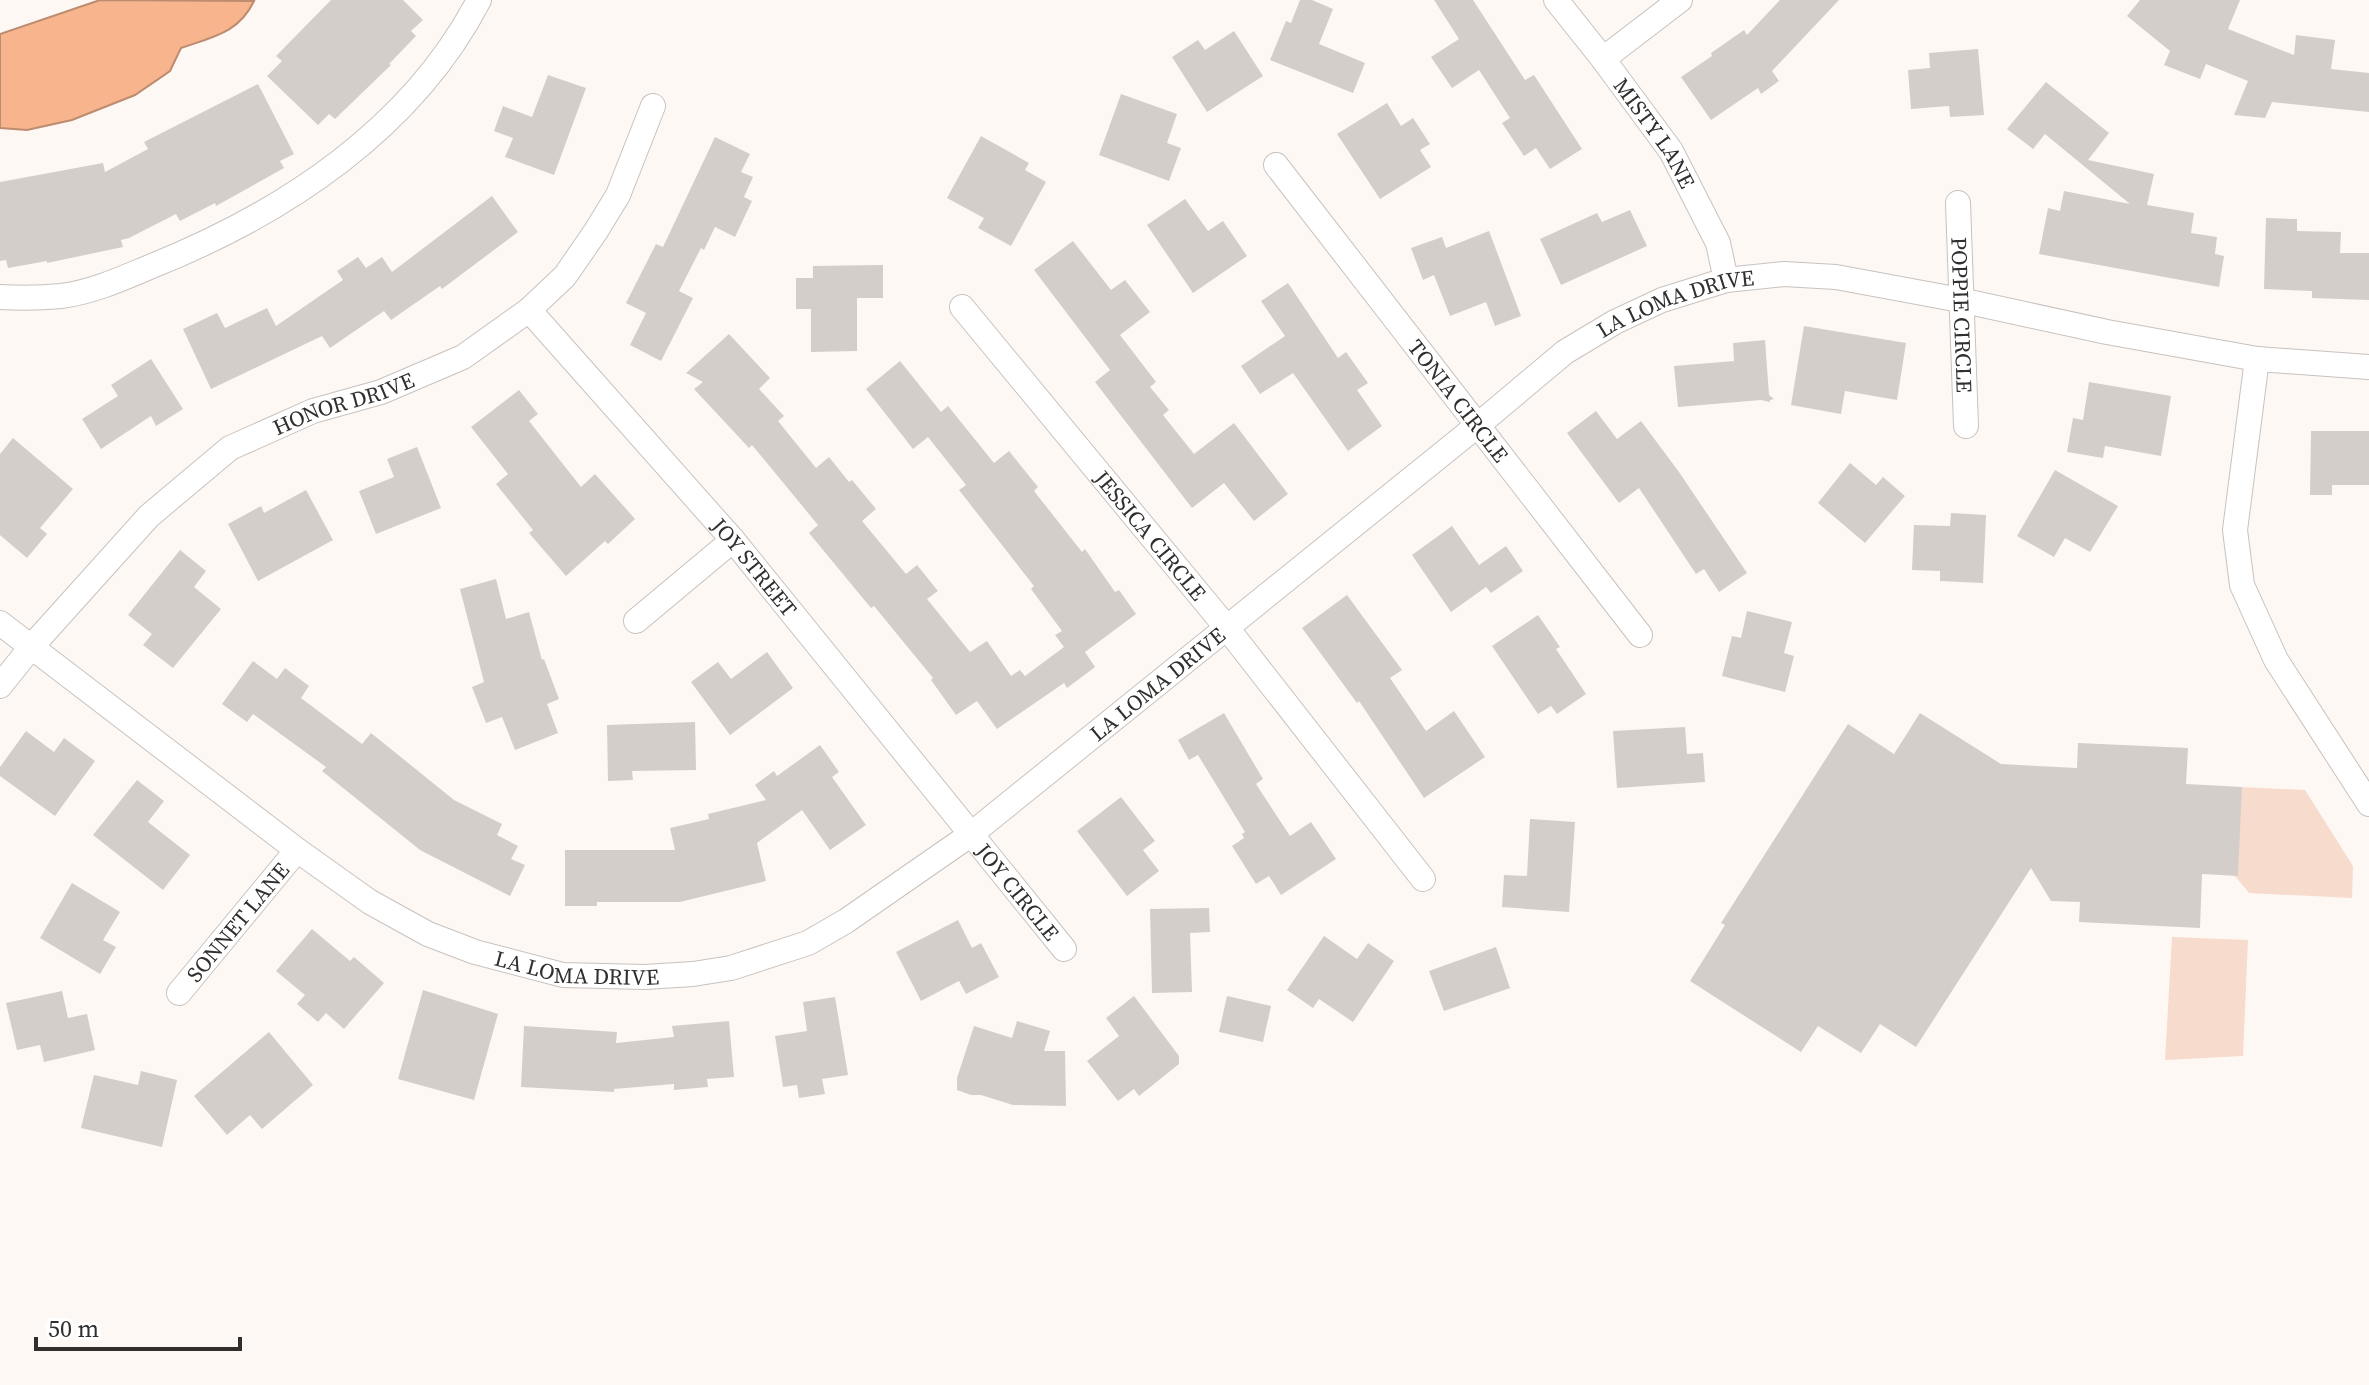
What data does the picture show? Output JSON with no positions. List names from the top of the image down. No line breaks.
{"streets":{"street":["MISTY LANE","LA LOMA DRIVE","POPPIE CIRCLE","TONIA CIRCLE","HONOR DRIVE","JESSICA CIRCLE","JOY STREET","JOY CIRCLE","SONNET LANE"]},"crossings":[["MISTY LANE","LA LOMA DRIVE"],["LA LOMA DRIVE","POPPIE CIRCLE"],["LA LOMA DRIVE","TONIA CIRCLE"],["LA LOMA DRIVE","HONOR DRIVE"],["LA LOMA DRIVE","JESSICA CIRCLE"],["LA LOMA DRIVE","JOY STREET"],["LA LOMA DRIVE","JOY CIRCLE"],["LA LOMA DRIVE","SONNET LANE"],["HONOR DRIVE","JOY STREET"],["JOY STREET","JOY CIRCLE"]],"scale_bar":"50 m"}
